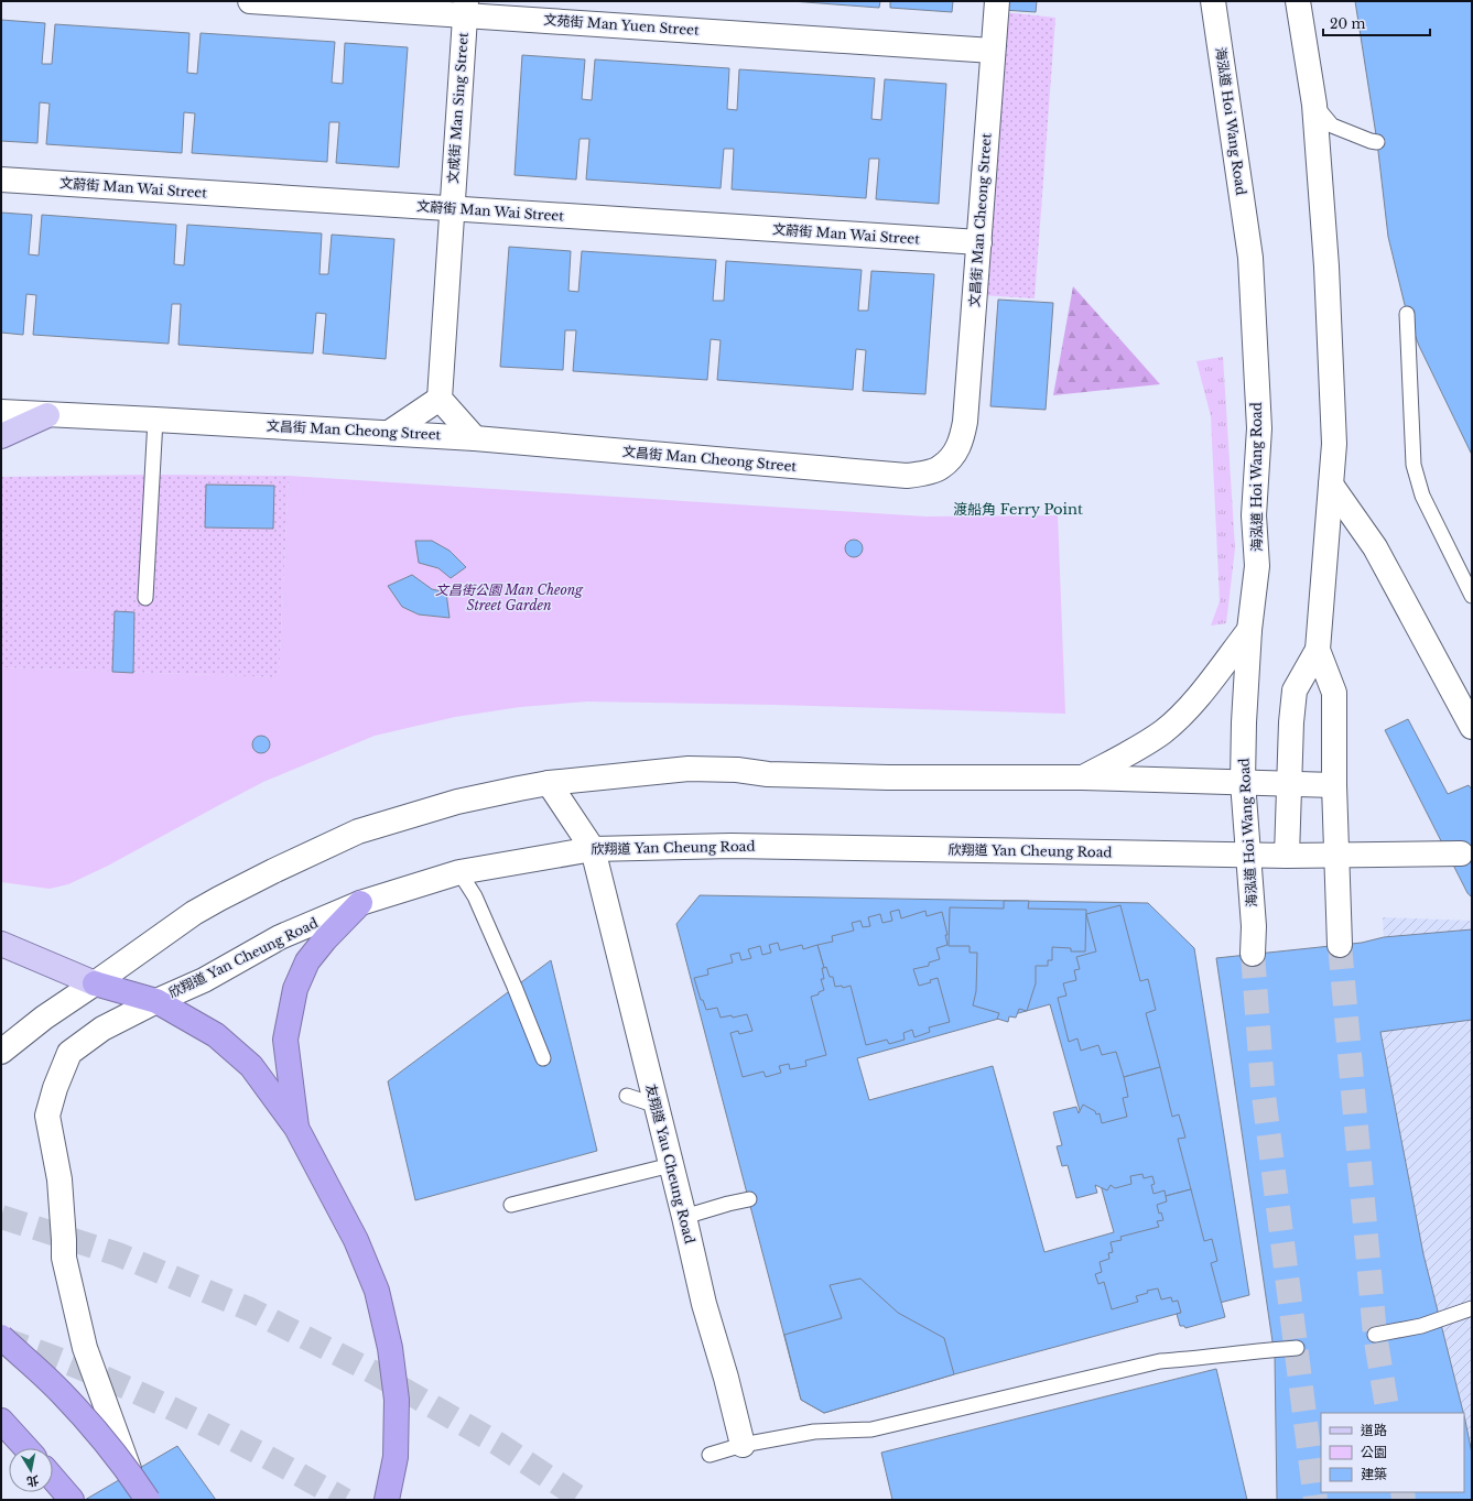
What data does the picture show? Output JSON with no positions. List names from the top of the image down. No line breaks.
{"streets":{"street":["文苑街 Man Yuen Street","文成街 Man Sing Street","海泓道 Hoi Wang Road","文蔚街 Man Wai Street","文昌街 Man Cheong Street","欣翔道 Yan Cheung Road","友翔道 Yau Cheung Road"]},"crossings":[["文苑街 Man Yuen Street","文成街 Man Sing Street"],["文苑街 Man Yuen Street","文昌街 Man Cheong Street"],["文成街 Man Sing Street","文蔚街 Man Wai Street"],["海泓道 Hoi Wang Road","欣翔道 Yan Cheung Road"],["文蔚街 Man Wai Street","文昌街 Man Cheong Street"],["欣翔道 Yan Cheung Road","友翔道 Yau Cheung Road"]],"districts":["渡船角 Ferry Point"],"parks":["文昌街公園 Man Cheong Street Garden"],"legend":["道路","公園","建築"],"scale_bar":"20 m","north":"bottom"}
